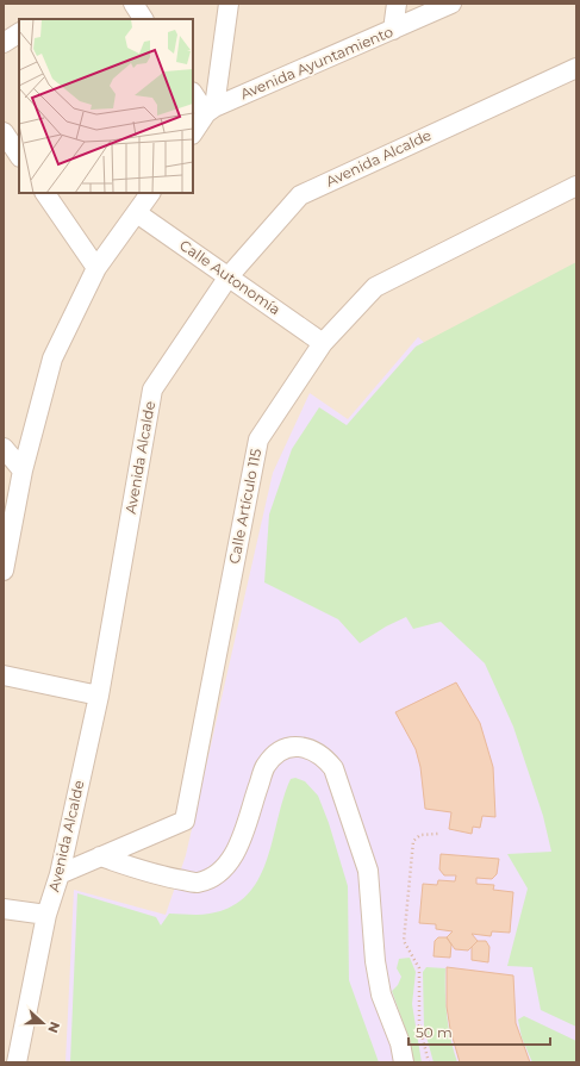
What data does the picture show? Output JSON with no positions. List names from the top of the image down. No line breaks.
{"streets":{"street":["Avenida Ayuntamiento","Avenida Alcalde","Calle Autonomía","Calle Artículo 115"]},"crossings":[["Avenida Alcalde","Calle Autonomía"],["Avenida Alcalde","Calle Artículo 115"],["Calle Autonomía","Calle Artículo 115"]],"scale_bar":"50 m","north":"right"}
